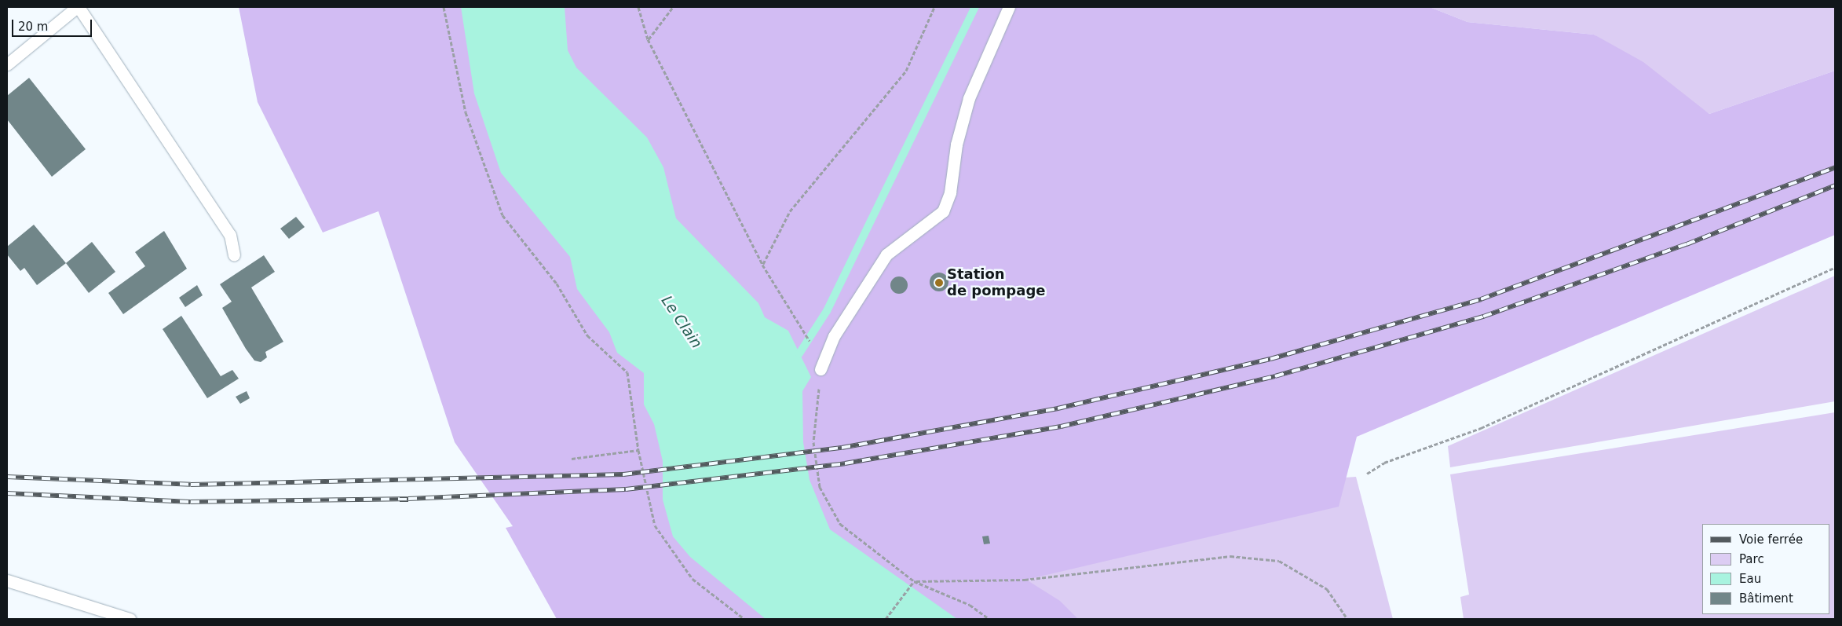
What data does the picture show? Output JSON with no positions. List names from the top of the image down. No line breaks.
{"water":["Le Clain"],"places":["Station de pompage"],"legend":["Voie ferrée","Parc","Eau","Bâtiment"],"scale_bar":"20 m"}
